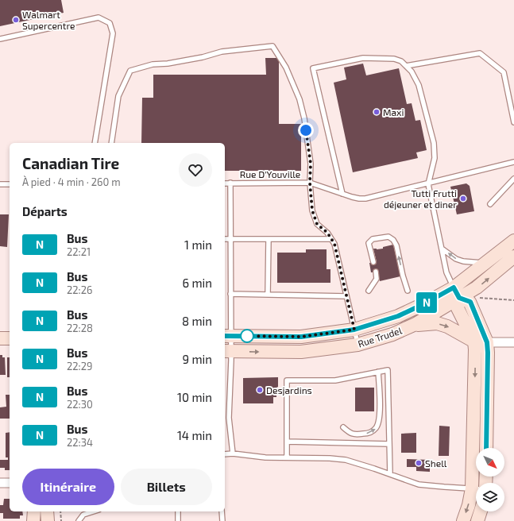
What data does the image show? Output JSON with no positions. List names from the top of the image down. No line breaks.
{"streets":{"main road":["Rue Trudel"],"lane":["Rue D'Youville"]},"places":["Walmart Supercentre","Maxi","Tutti Frutti déjeuner et diner","Desjardins","Shell"],"lines":["bus line N"],"north":"bottom right","page":{"on_map":"N","heading":[["Canadian Tire","À pied · 4 min · 260 m"],"Départs"],"list":[{"mark":"N","name":"Bus","note":"22:21","value":"1 min"},{"mark":"N","name":"Bus","note":"22:26","value":"6 min"},{"mark":"N","name":"Bus","note":"22:28","value":"8 min"},{"mark":"N","name":"Bus","note":"22:29","value":"9 min"},{"mark":"N","name":"Bus","note":"22:30","value":"10 min"},{"mark":"N","name":"Bus","note":"22:34","value":"14 min"}],"buttons":["Itinéraire","Billets"]}}
